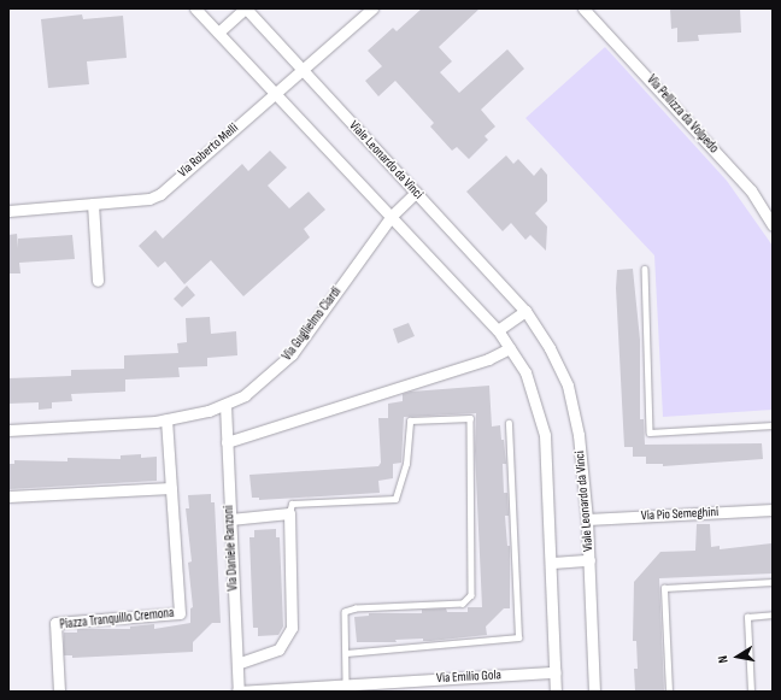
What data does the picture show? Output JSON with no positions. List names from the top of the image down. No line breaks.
{"streets":{"street":["Via Pellizza da Volpedo","Via Roberto Melli","Viale Leonardo da Vinci","Via Guglielmo Ciardi","Via Pio Semeghini","Via Daniele Ranzoni","Piazza Tranquillo Cremona","Via Emilio Gola"]},"crossings":[["Via Roberto Melli","Viale Leonardo da Vinci"],["Viale Leonardo da Vinci","Via Guglielmo Ciardi"],["Viale Leonardo da Vinci","Via Pio Semeghini"],["Via Guglielmo Ciardi","Via Daniele Ranzoni"],["Via Guglielmo Ciardi","Piazza Tranquillo Cremona"],["Via Daniele Ranzoni","Via Emilio Gola"]],"north":"left"}
